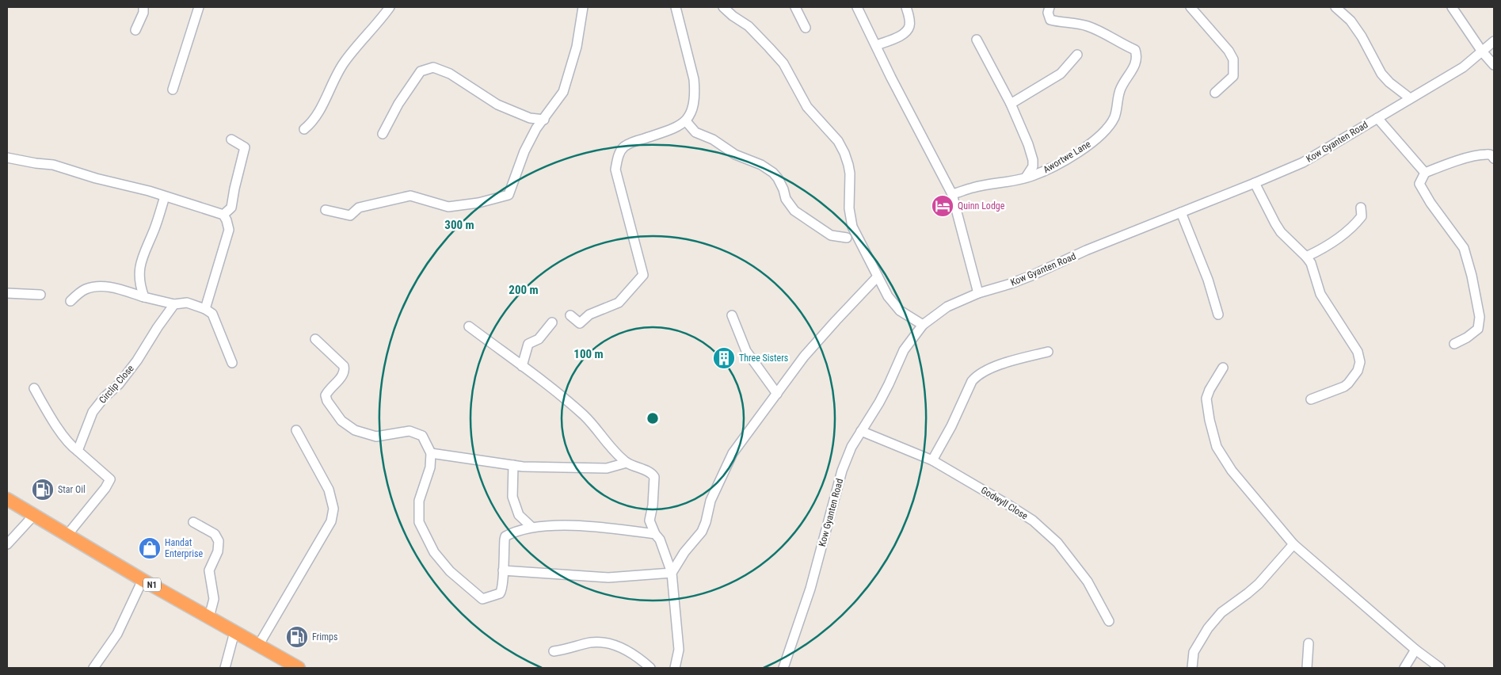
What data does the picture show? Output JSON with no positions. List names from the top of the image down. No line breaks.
{"streets":{"highway":["N1"],"street":["Kow Gyanten Road","Awortwe Lane","Circlip Close","Godwyll Close"]},"crossings":[["Kow Gyanten Road","Godwyll Close"]],"places":{"hotel":["Quinn Lodge"],"building":["Three Sisters"],"fuel station":["Star Oil","Frimps"],"shop":["Handat Enterprise"]},"rings":["300 m","200 m","100 m"]}
